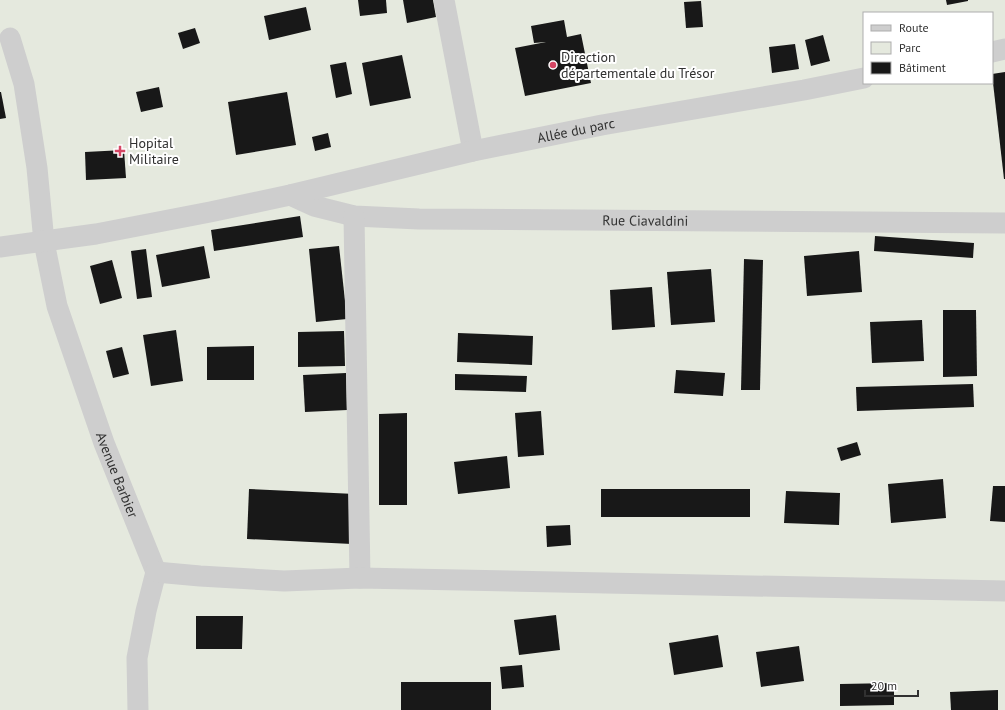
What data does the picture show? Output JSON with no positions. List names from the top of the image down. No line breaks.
{"streets":{"street":["Allée du parc","Rue Ciavaldini","Avenue Barbier"]},"crossings":[["Allée du parc","Rue Ciavaldini"],["Allée du parc","Avenue Barbier"]],"places":{"other":["Direction départementale du Trésor"],"health":["Hopital Militaire"]},"legend":["Route","Parc","Bâtiment"],"scale_bar":"20 m"}
